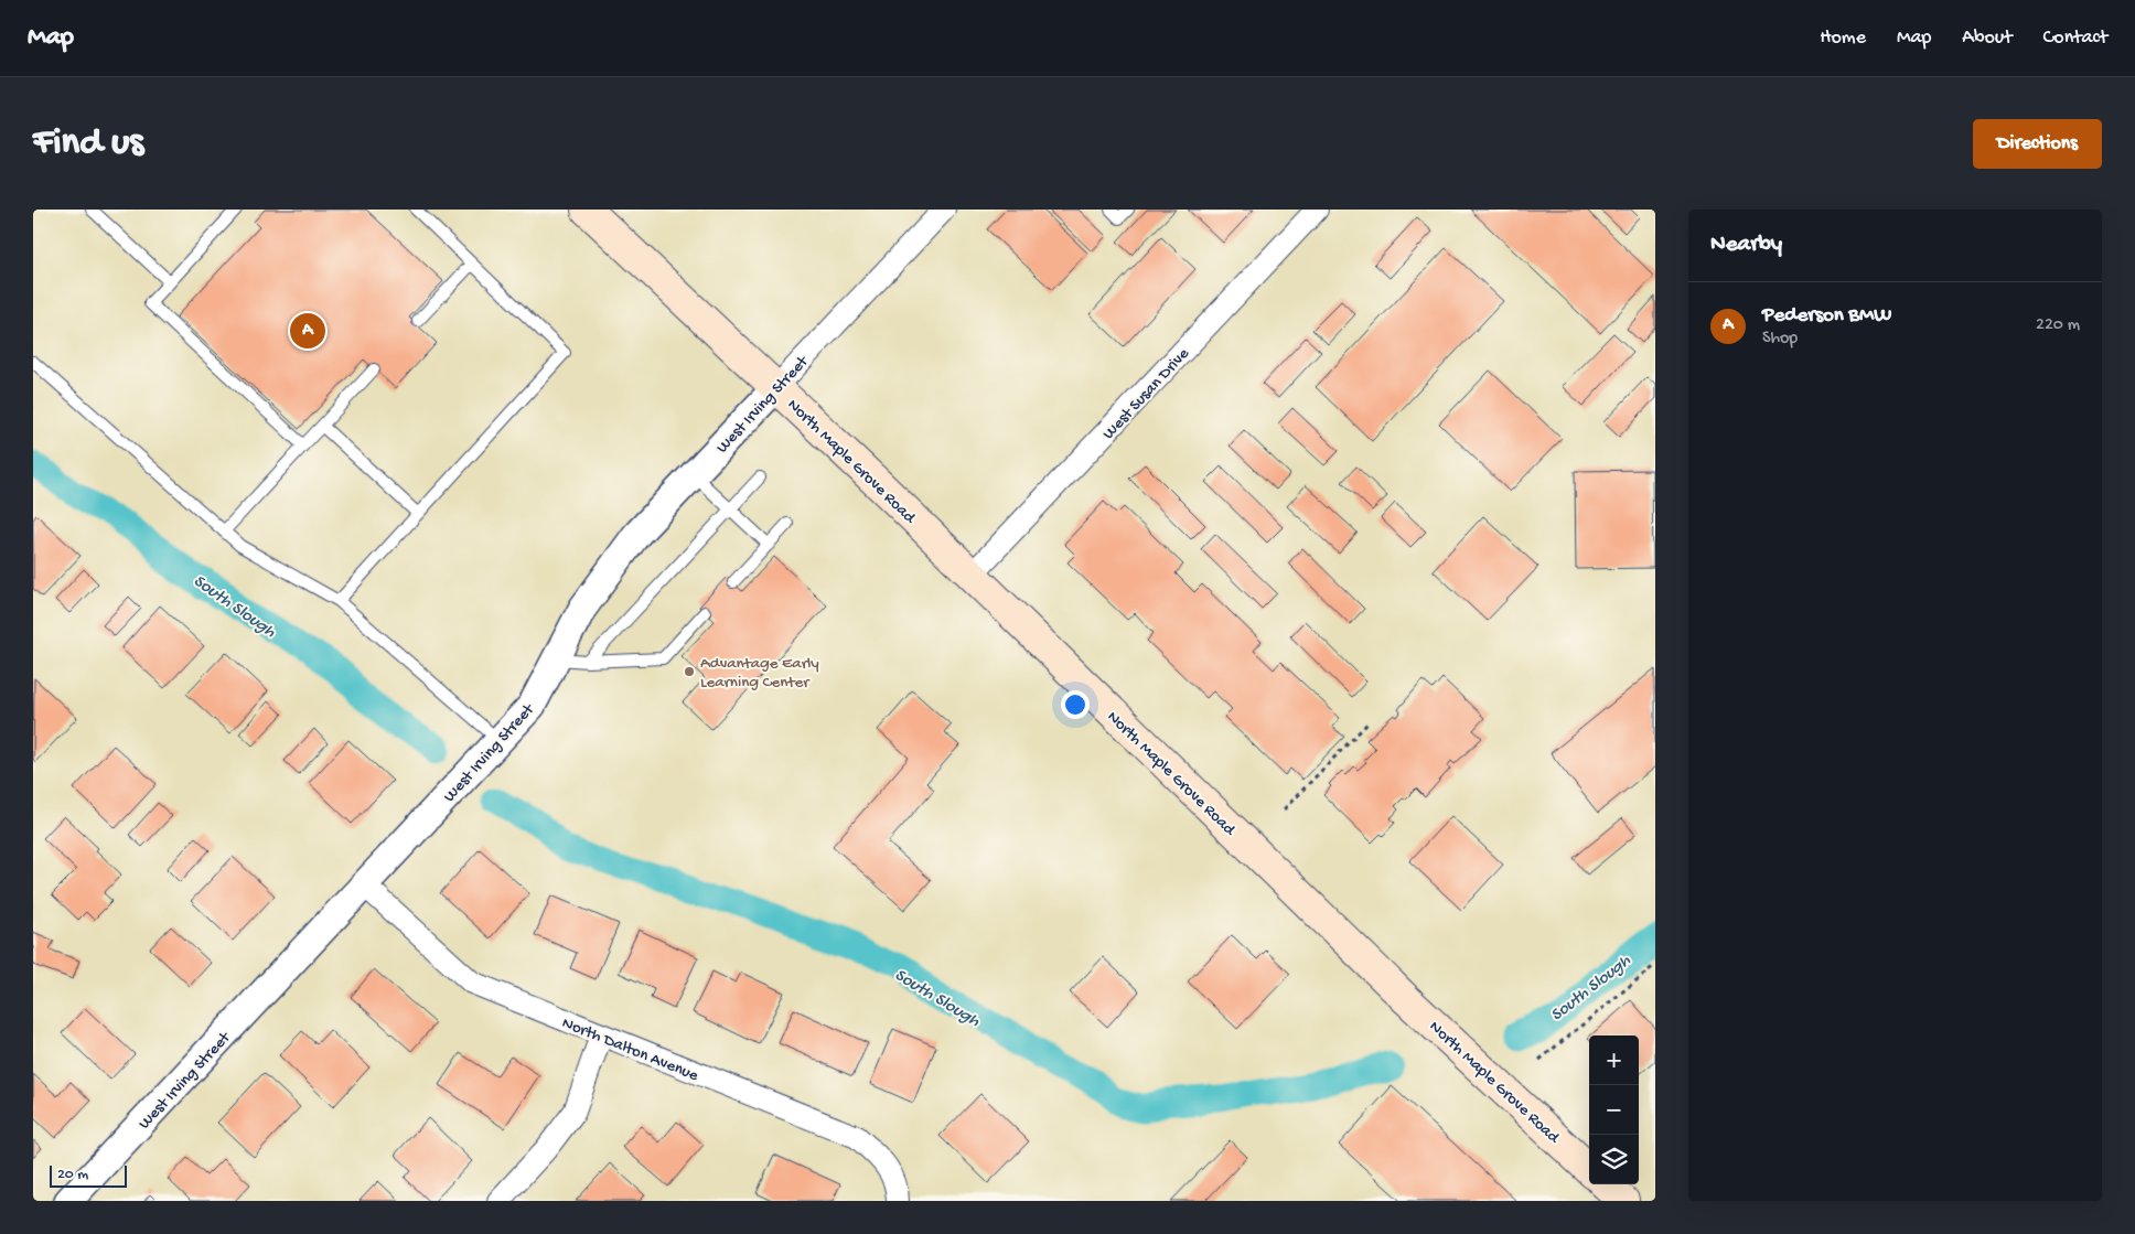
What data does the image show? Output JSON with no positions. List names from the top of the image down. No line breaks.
{"streets":{"main road":["North Maple Grove Road"],"street":["West Susan Drive","West Irving Street","North Dalton Avenue"]},"crossings":[["West Susan Drive","North Maple Grove Road"],["West Irving Street","North Maple Grove Road"],["West Irving Street","North Dalton Avenue"]],"water":["South Slough"],"places":["Advantage Early Learning Center"],"scale_bar":"20 m","page":{"header":"Map","nav":["Home","Map","About","Contact"],"buttons":"Directions","title":"Find us","heading":"Nearby","list":[{"mark":"A","name":"Pederson BMW","note":"Shop","value":"220 m"}],"pins":"A","map_buttons":["+","−"],"scale":"20 m"}}
